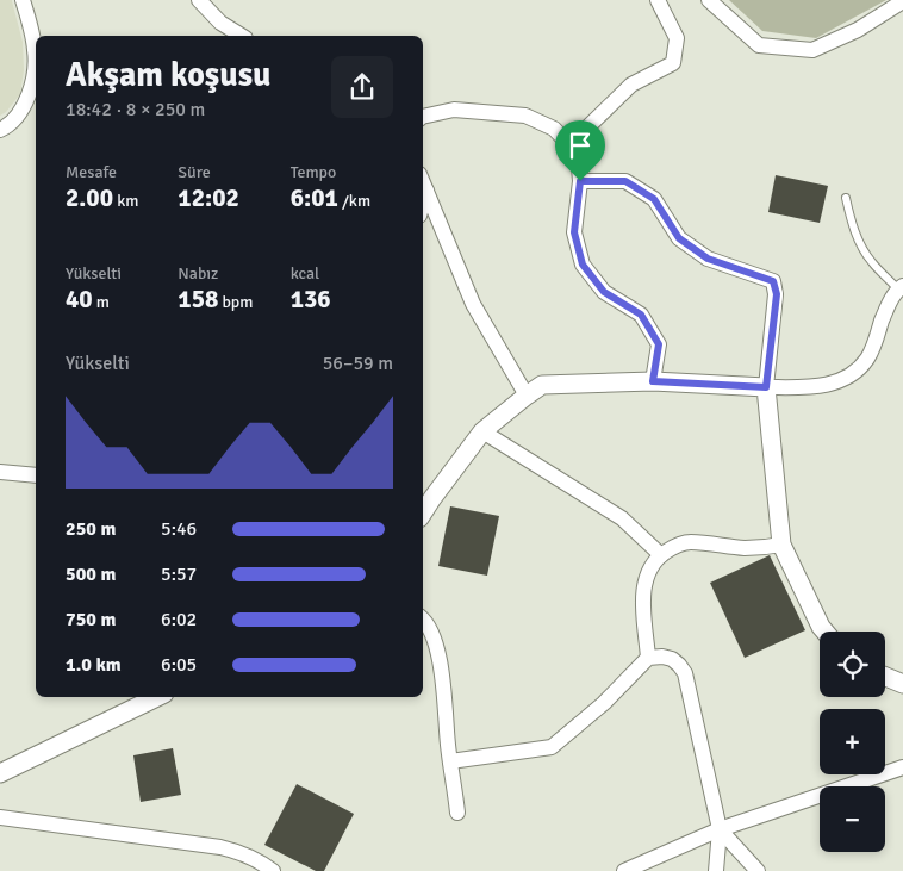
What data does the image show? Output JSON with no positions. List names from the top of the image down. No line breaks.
{"page":{"heading":["Akşam koşusu","18:42 · 8 × 250 m"],"stats":[["Mesafe","2.00 km"],["Süre","12:02"],["Tempo","6:01 /km"],["Yükselti","40 m"],["Nabız","158 bpm"],["kcal","136"]],"chart":["Yükselti","56–59 m"],"list":[{"name":"250 m","note":"5:46"},{"name":"500 m","note":"5:57"},{"name":"750 m","note":"6:02"},{"name":"1.0 km","note":"6:05"}],"map_buttons":["+","−"]}}
